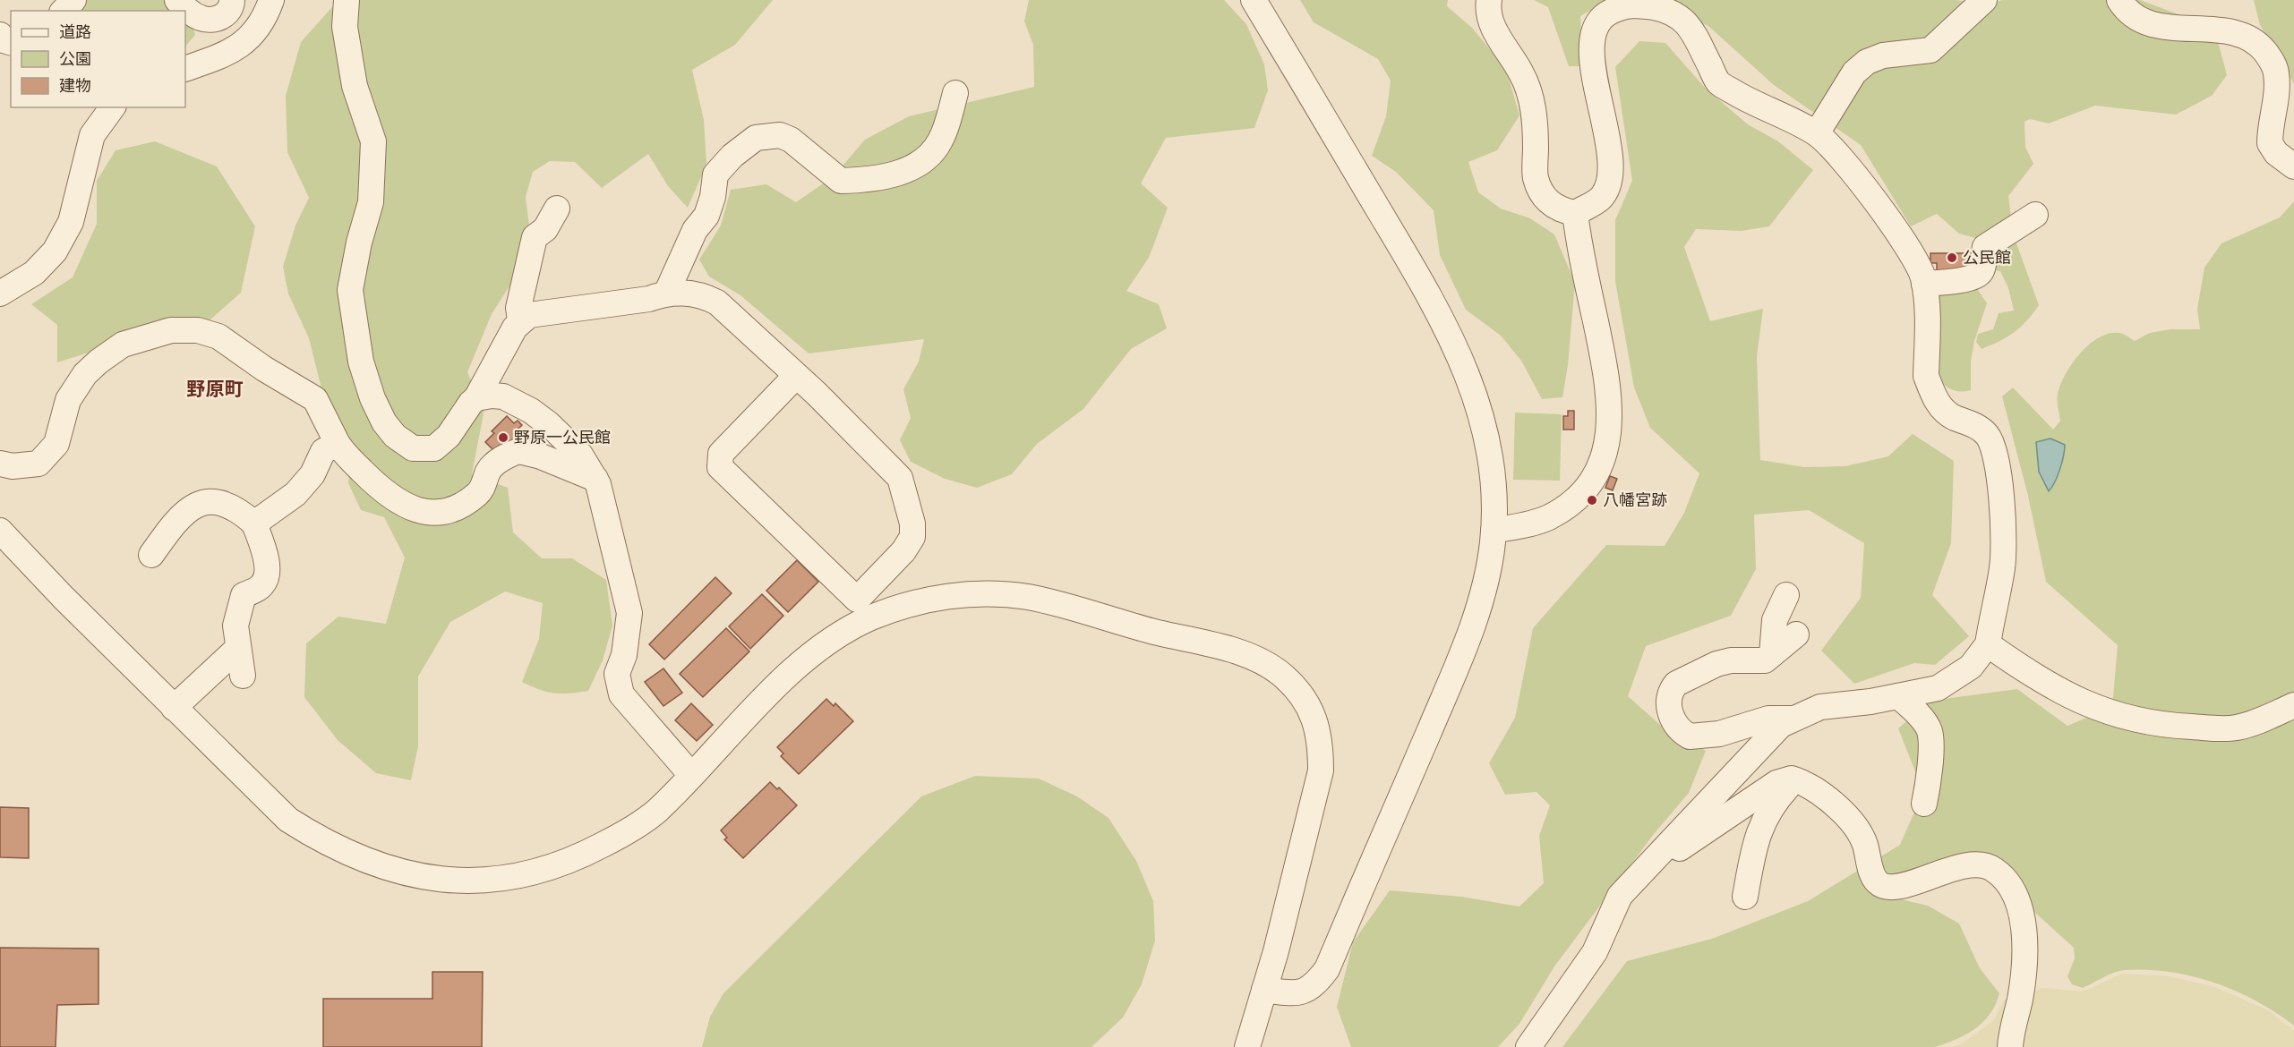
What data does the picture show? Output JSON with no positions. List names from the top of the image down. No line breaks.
{"districts":["野原町"],"places":["公民館","野原一公民館","八幡宮跡"],"legend":["道路","公園","建物"]}
